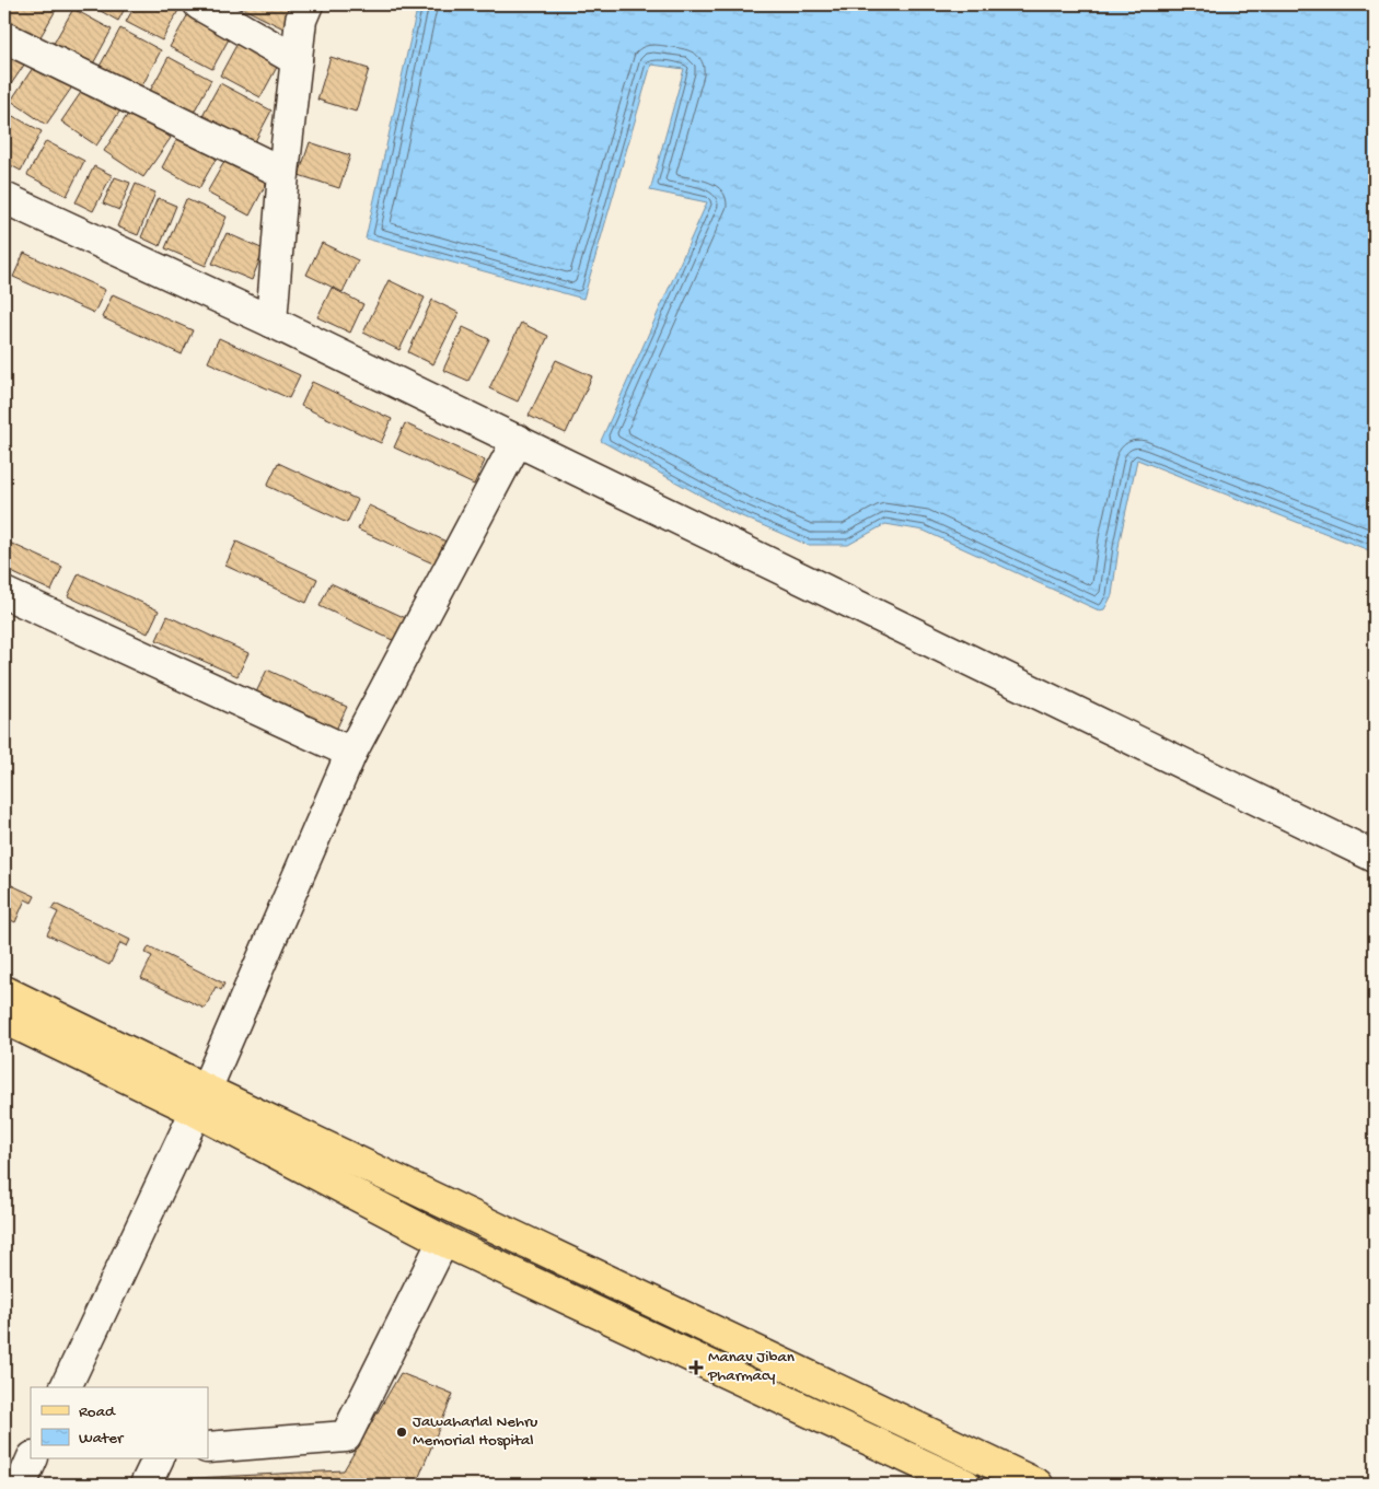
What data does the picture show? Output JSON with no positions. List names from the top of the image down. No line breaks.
{"places":{"health":["Manav Jiban Pharmacy"],"other":["Jawaharlal Nehru Memorial Hospital"]},"legend":["Road","Water"]}
